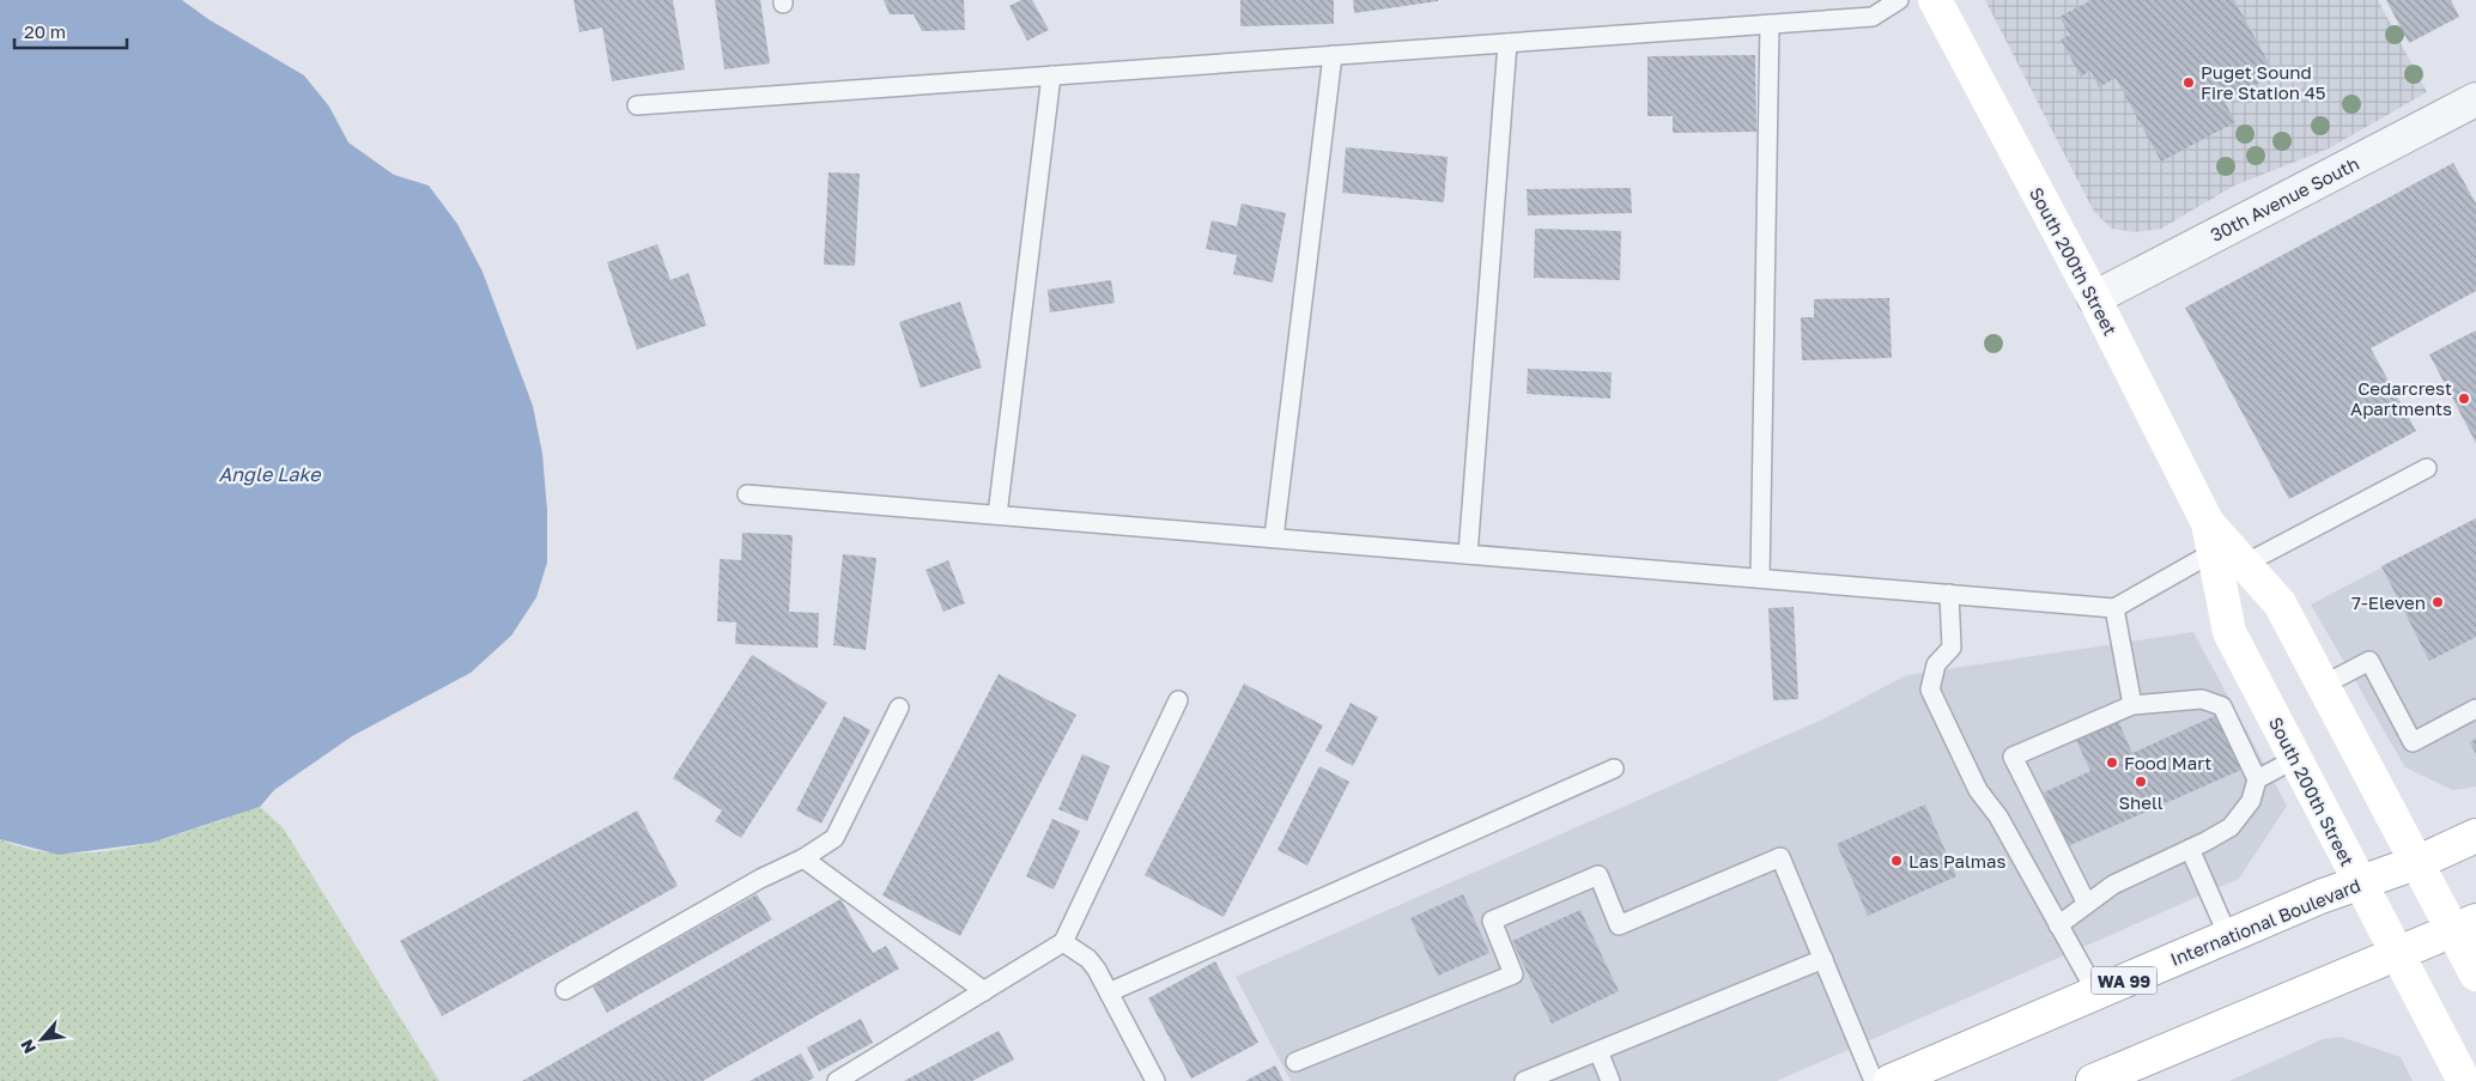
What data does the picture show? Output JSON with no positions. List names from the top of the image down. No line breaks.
{"streets":{"main road":["South 200th Street","International Boulevard","WA 99"],"street":["30th Avenue South"]},"crossings":[["30th Avenue South","South 200th Street"],["South 200th Street","International Boulevard"]],"water":["Angle Lake"],"places":["Puget Sound Fire Station 45","Cedarcrest Apartments","7-Eleven","Food Mart","Shell","Las Palmas"],"scale_bar":"20 m","north":"bottom left"}
